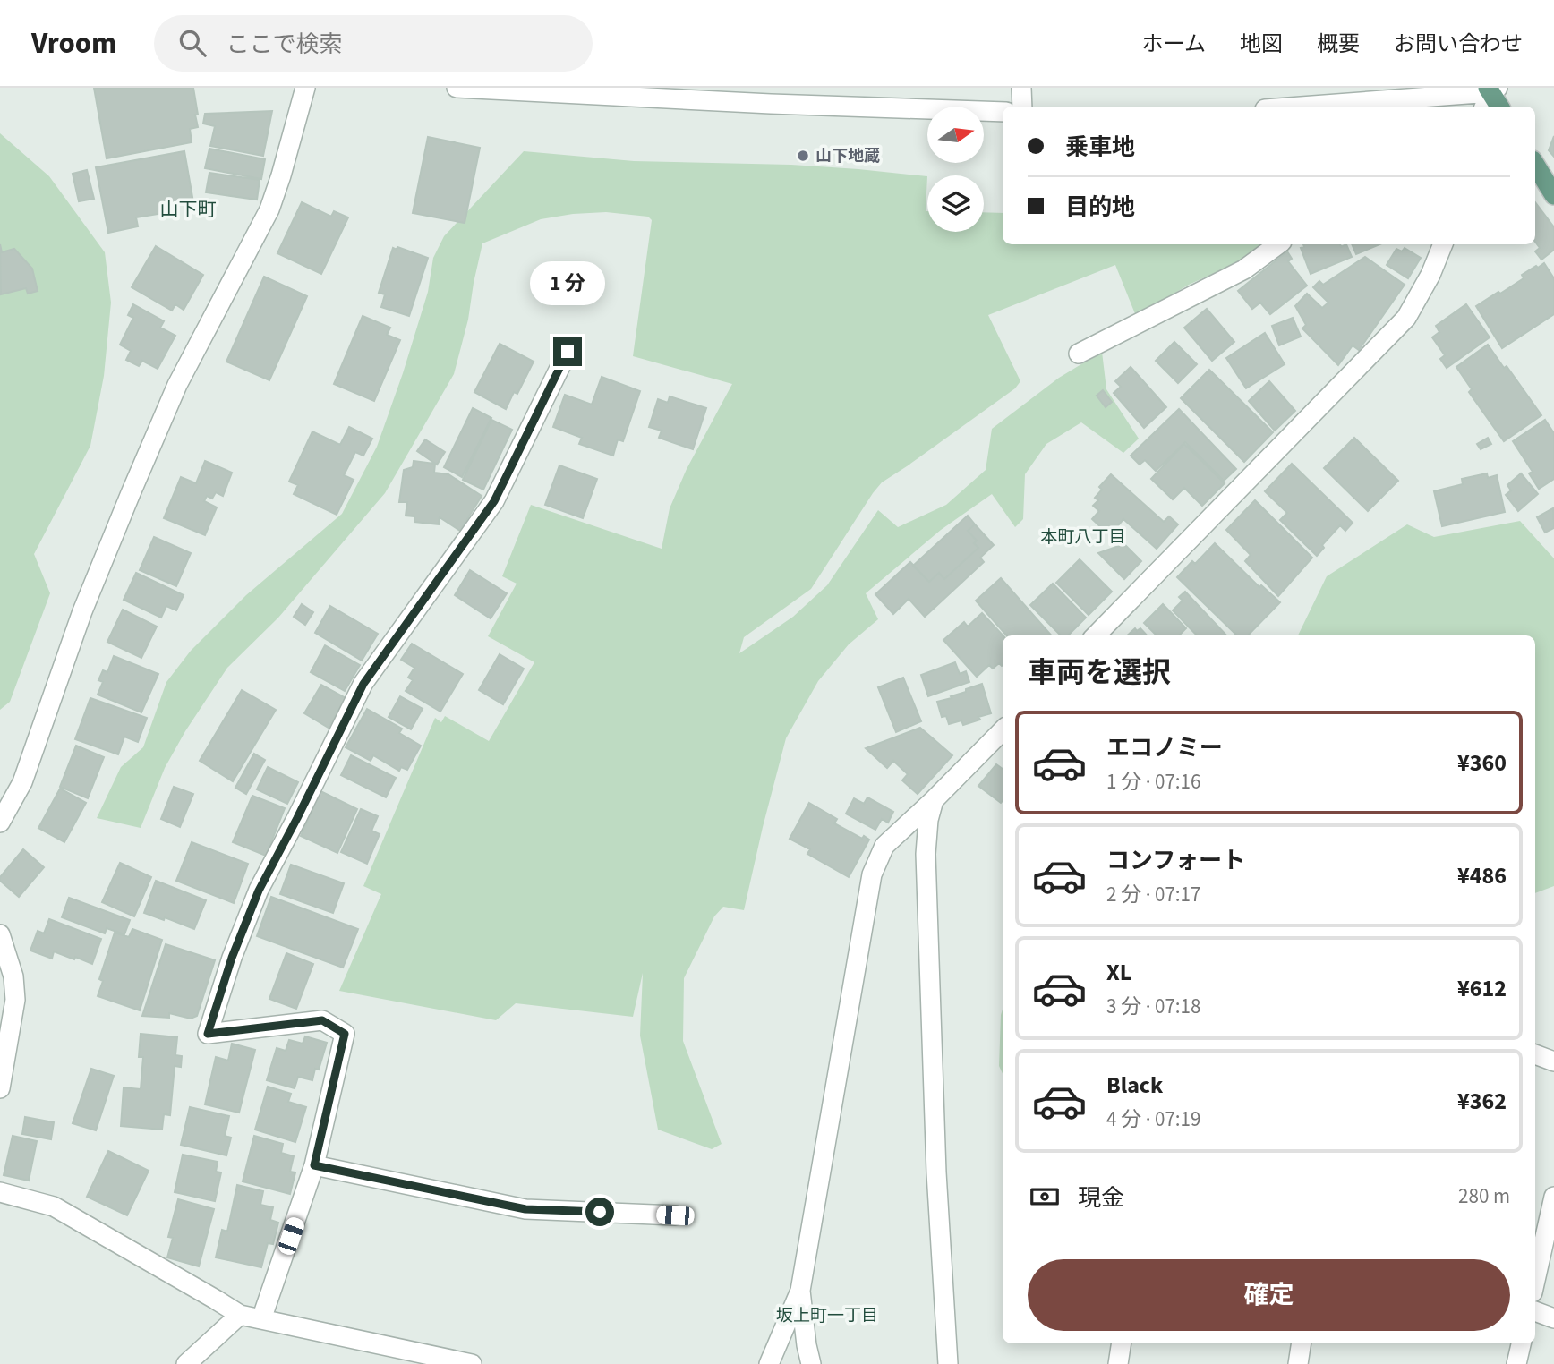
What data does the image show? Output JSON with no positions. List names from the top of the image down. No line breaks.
{"districts":["山下町","本町八丁目","坂上町一丁目"],"places":["山下地蔵"],"north":"right","page":{"header":"Vroom","search":"ここで検索","nav":["ホーム","地図","概要","お問い合わせ"],"banner":["乗車地","目的地"],"bubble":"1 分","heading":"車両を選択","list":[{"name":"エコノミー","note":"1 分 · 07:16","value":"¥360"},{"name":"コンフォート","note":"2 分 · 07:17","value":"¥486"},{"name":"XL","note":"3 分 · 07:18","value":"¥612"},{"name":"Black","note":"4 分 · 07:19","value":"¥362"}],"pay":["現金","280 m"],"buttons":"確定"}}
